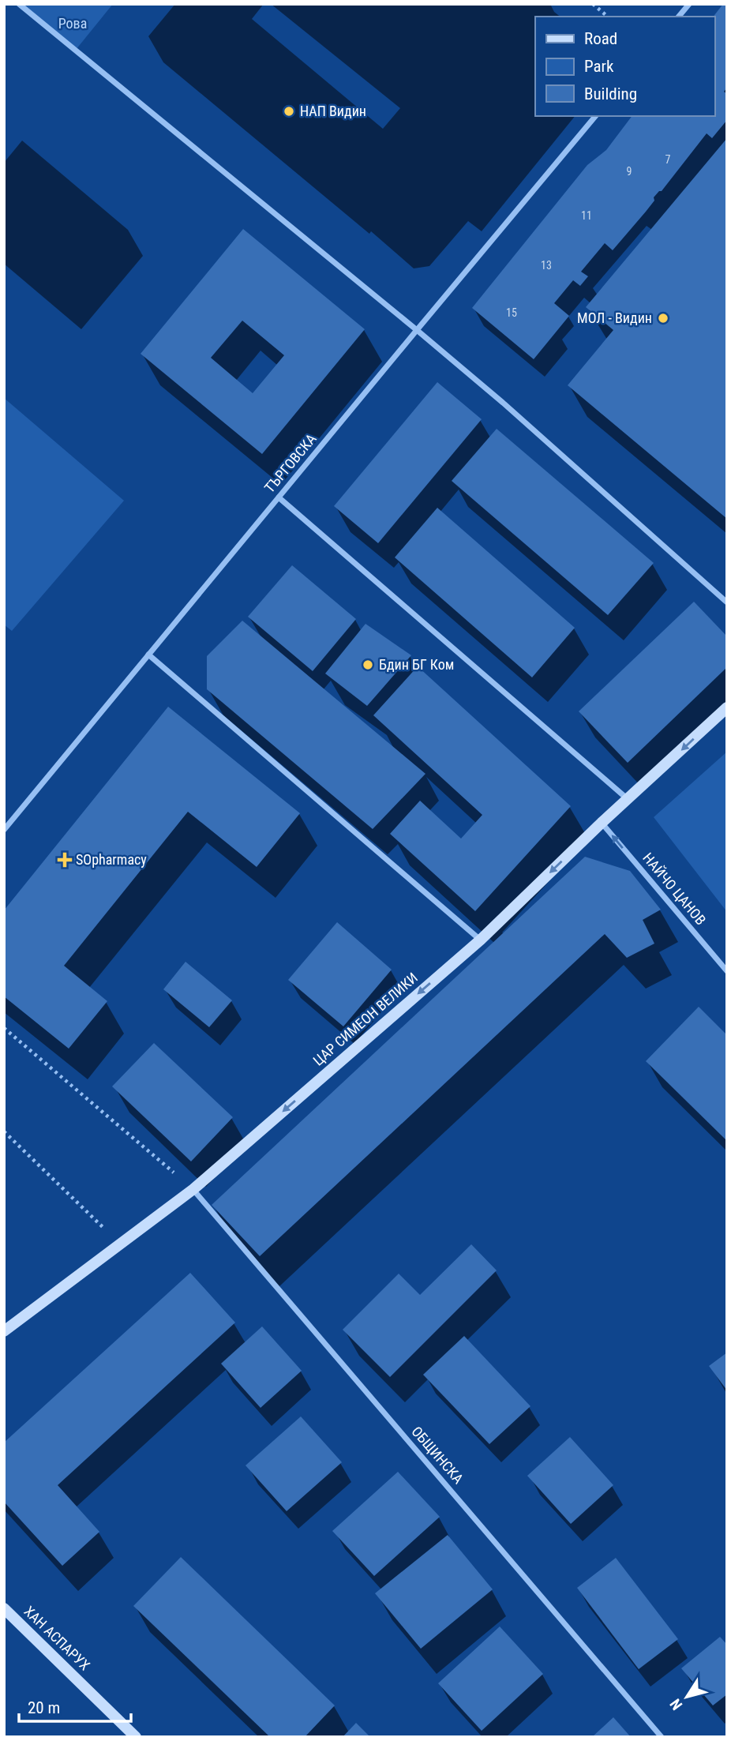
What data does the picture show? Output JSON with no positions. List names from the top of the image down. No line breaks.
{"streets":{"street":["ТЪРГОВСКА","НАЙЧО ЦАНОВ","ЦАР СИМЕОН ВЕЛИКИ","ОБЩИНСКА","ХАН АСПАРУХ"]},"crossings":[["НАЙЧО ЦАНОВ","ЦАР СИМЕОН ВЕЛИКИ"],["ЦАР СИМЕОН ВЕЛИКИ","ОБЩИНСКА"]],"one_way":["НАЙЧО ЦАНОВ","ЦАР СИМЕОН ВЕЛИКИ"],"parks":["Рова"],"places":{"other":["НАП Видин","МОЛ - Видин","Бдин БГ Ком"],"health":["SOpharmacy"]},"house_numbers":["7","9","11","13","15"],"legend":["Road","Park","Building"],"scale_bar":"20 m","north":"bottom left"}
